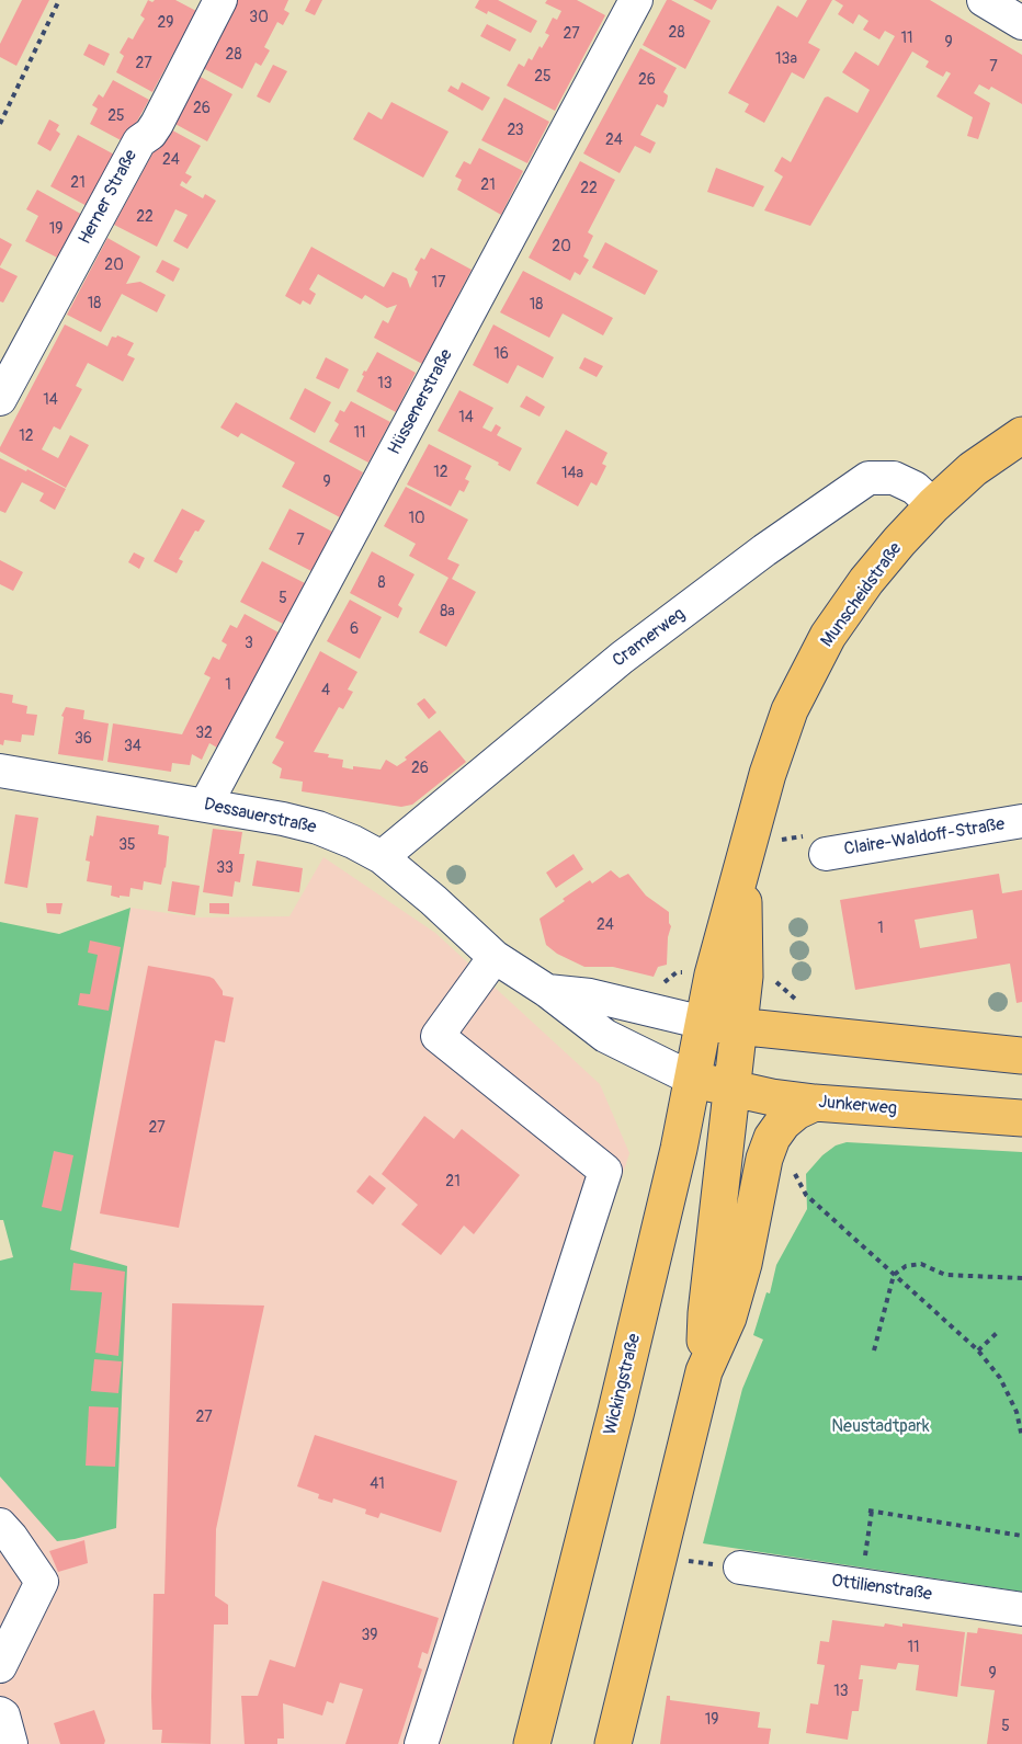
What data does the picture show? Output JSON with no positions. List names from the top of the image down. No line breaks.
{"streets":{"main road":["Munscheidstraße","Junkerweg","Wickingstraße"],"street":["Herner Straße","Hüssenerstraße","Cramerweg","Dessauerstraße","Claire-Waldoff-Straße","Ottilienstraße"]},"crossings":[["Hüssenerstraße","Dessauerstraße"],["Munscheidstraße","Cramerweg"],["Munscheidstraße","Dessauerstraße"],["Munscheidstraße","Wickingstraße"],["Cramerweg","Dessauerstraße"],["Dessauerstraße","Junkerweg"],["Dessauerstraße","Wickingstraße"],["Junkerweg","Wickingstraße"]],"parks":["Neustadtpark"],"house_numbers":["30","29","28","27","11","9","28","13a","27","7","25","26","26","25","23","24","24","21","21","22","22","19","20","20","17","18","18","16","13","14","14","11","12","12","14a","9","10","7","8","5","8a","6","3","1","4","32","36","34","26","35","33","24","1","27","21","27","41","39","11","9","13","19","5"]}
